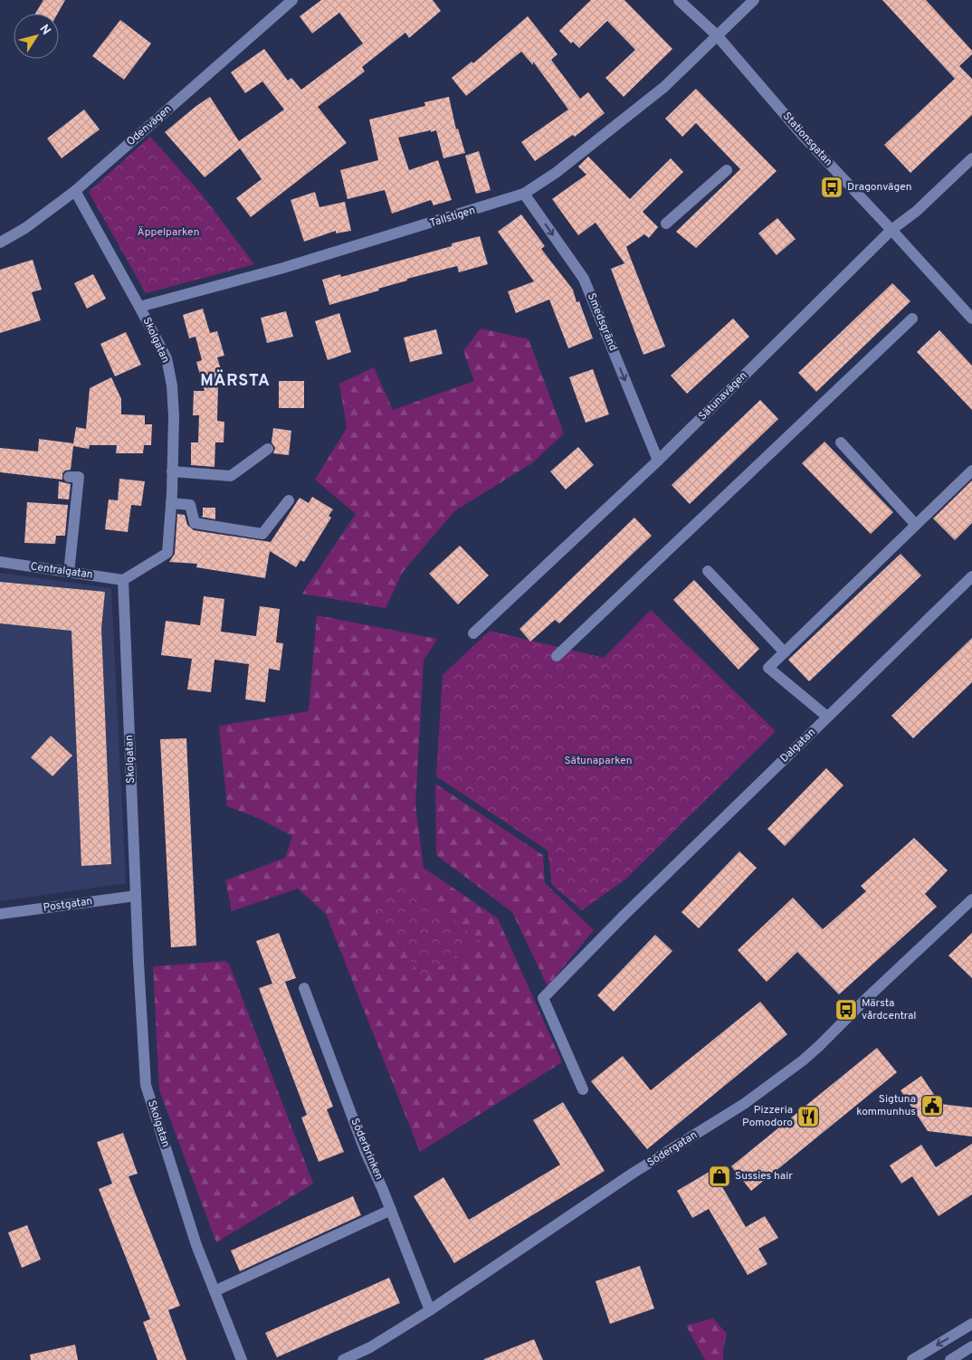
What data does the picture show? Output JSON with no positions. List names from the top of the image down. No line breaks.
{"streets":{"street":["Odenvägen","Stationsgatan","Tallstigen","Smedsgränd","Skolgatan","Sätunavägen","Centralgatan","Dalgatan","Postgatan","Söderbrinken","Södergatan"]},"crossings":[["Odenvägen","Skolgatan"],["Stationsgatan","Tallstigen"],["Stationsgatan","Sätunavägen"],["Tallstigen","Smedsgränd"],["Tallstigen","Skolgatan"],["Smedsgränd","Sätunavägen"],["Skolgatan","Centralgatan"],["Skolgatan","Postgatan"],["Söderbrinken","Södergatan"]],"one_way":["Smedsgränd"],"districts":["MÄRSTA"],"parks":["Äppelparken","Sätunaparken"],"places":{"bus stop":["Dragonvägen","Märsta vårdcentral"],"public building":["Sigtuna kommunhus"],"restaurant":["Pizzeria Pomodoro"],"shop":["Sussies hair"]},"north":"top right"}
